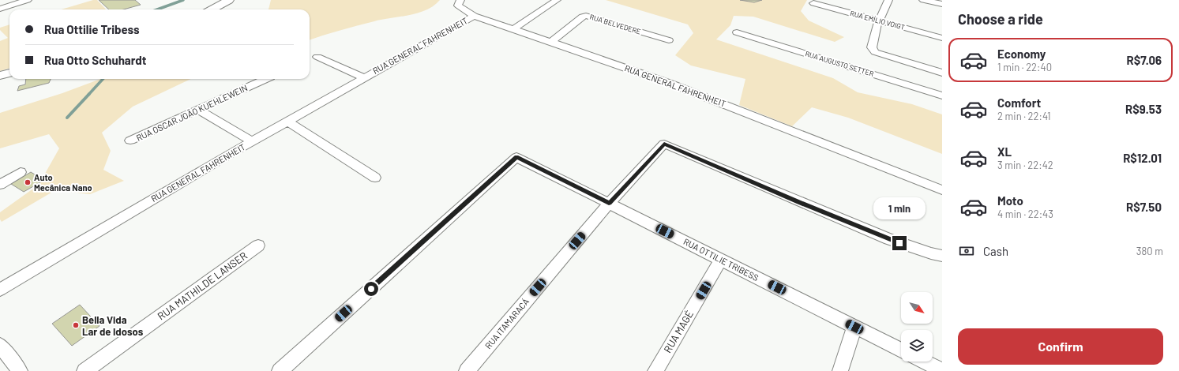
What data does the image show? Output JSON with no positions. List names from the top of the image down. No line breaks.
{"streets":{"street":["RUA EMÍLIO VOIGT","RUA BELVEDERE","RUA GENERAL FAHRENHEIT","RUA AUGUSTO SETTER","RUA OSCAR JOÃO KUEHLEWEIN","RUA OTTILIE TRIBESS","RUA MATHILDE LANSER","RUA ITAMARACÁ","RUA MAGÉ"]},"crossings":[["RUA BELVEDERE","RUA GENERAL FAHRENHEIT"],["RUA OTTILIE TRIBESS","RUA ITAMARACÁ"],["RUA OTTILIE TRIBESS","RUA MAGÉ"]],"places":["Auto Mecânica Nano","Bella Vida Lar de Idosos"],"north":"bottom right","page":{"heading":"Choose a ride","banner":["Rua Ottilie Tribess","Rua Otto Schuhardt"],"list":[{"name":"Economy","note":"1 min · 22:40","value":"R$7.06"},{"name":"Comfort","note":"2 min · 22:41","value":"R$9.53"},{"name":"XL","note":"3 min · 22:42","value":"R$12.01"},{"name":"Moto","note":"4 min · 22:43","value":"R$7.50"}],"bubble":"1 min","pay":["Cash","380 m"],"buttons":"Confirm"}}
